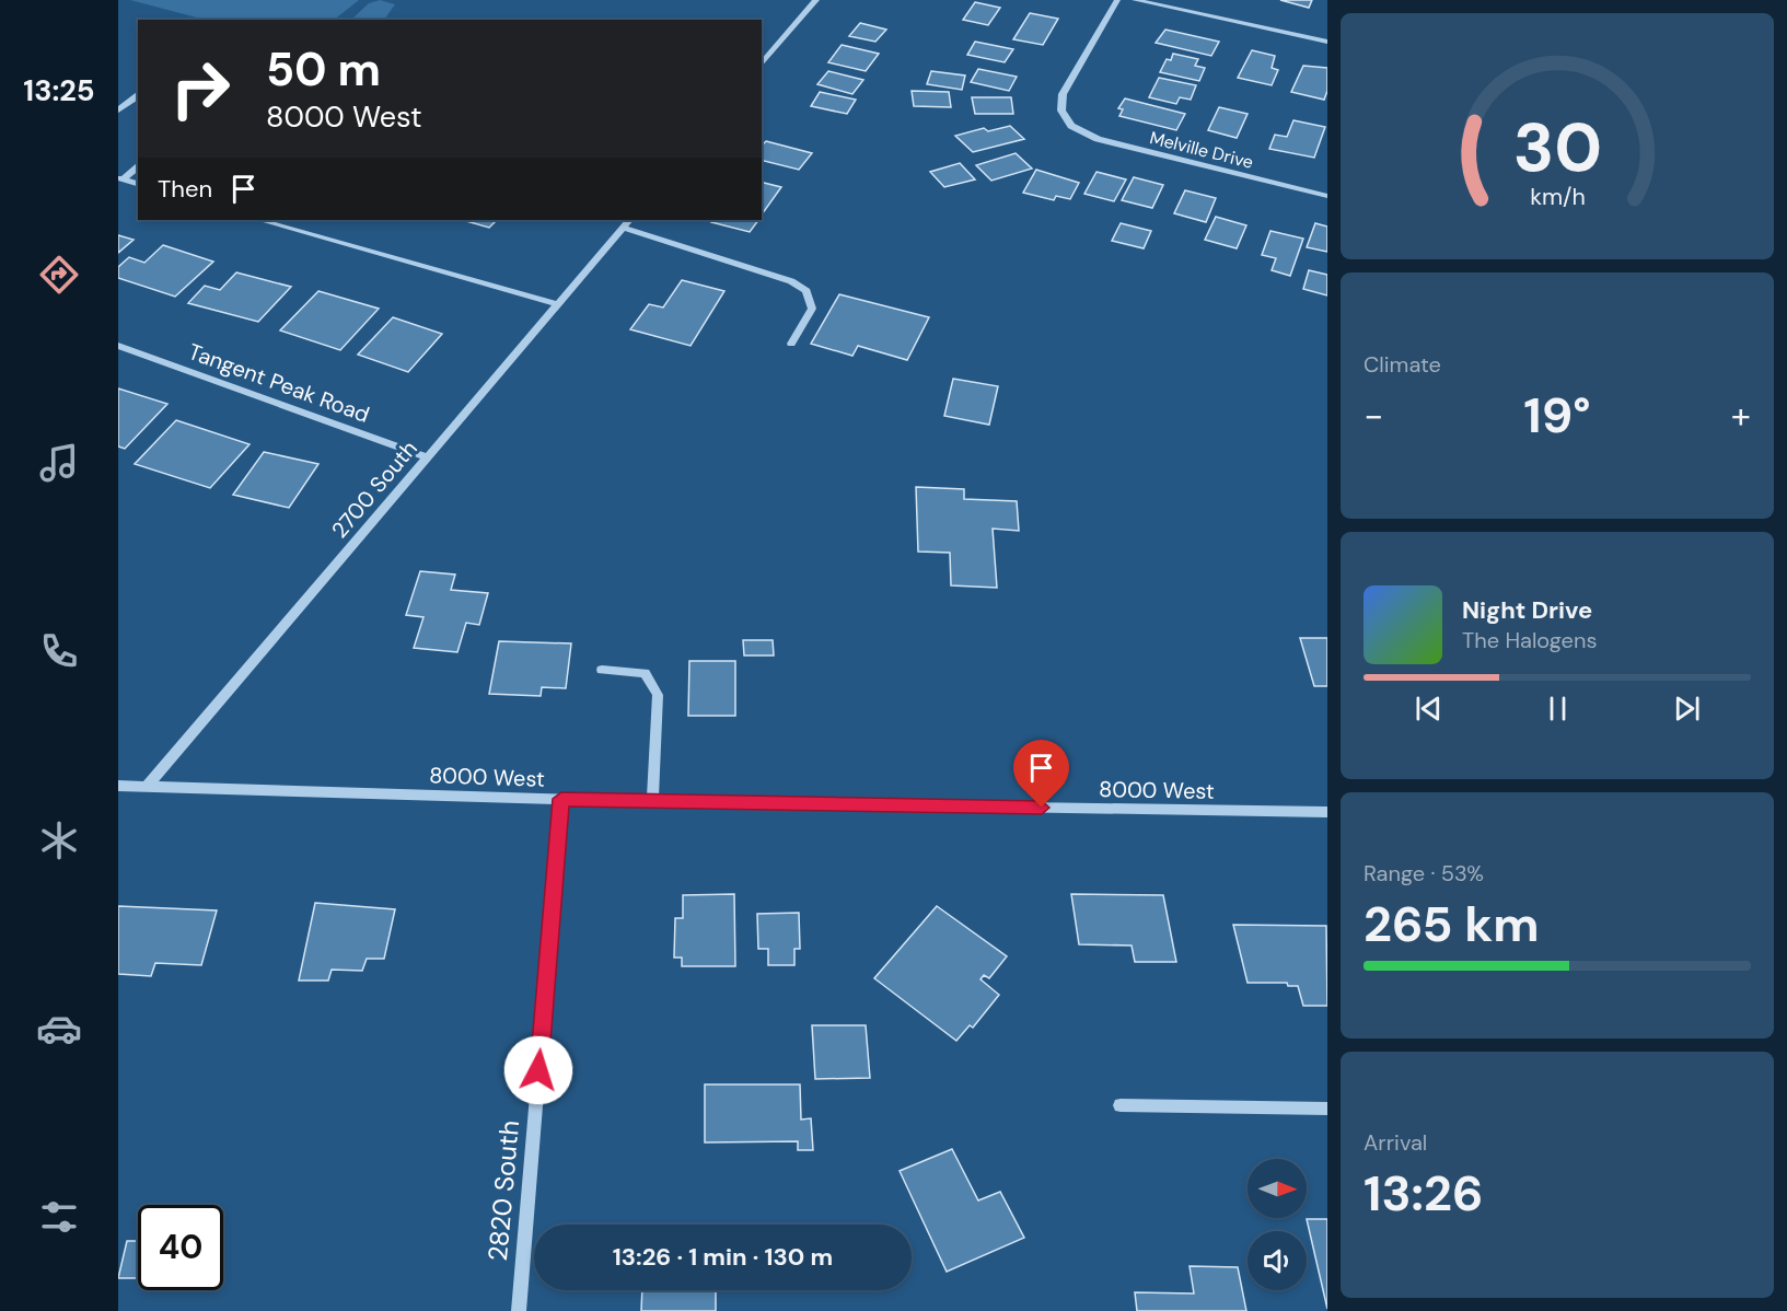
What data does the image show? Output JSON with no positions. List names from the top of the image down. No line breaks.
{"streets":{"street":["Melville Drive","Tangent Peak Road","2700 South","8000 West","2820 South"]},"crossings":[["Tangent Peak Road","2700 South"],["2700 South","8000 West"],["8000 West","2820 South"]],"north":"right","page":{"tabs":"13:25","turn":["50 m","8000 West"],"then":"Then","tile":["Climate",["Range · 53%","265 km"],["Arrival","13:26"]],"heat":["−","19°","+"],"song":["Night Drive","The Halogens"],"limit":"40","trip":"13:26 · 1 min · 130 m","gauge":["30","km/h"]}}
